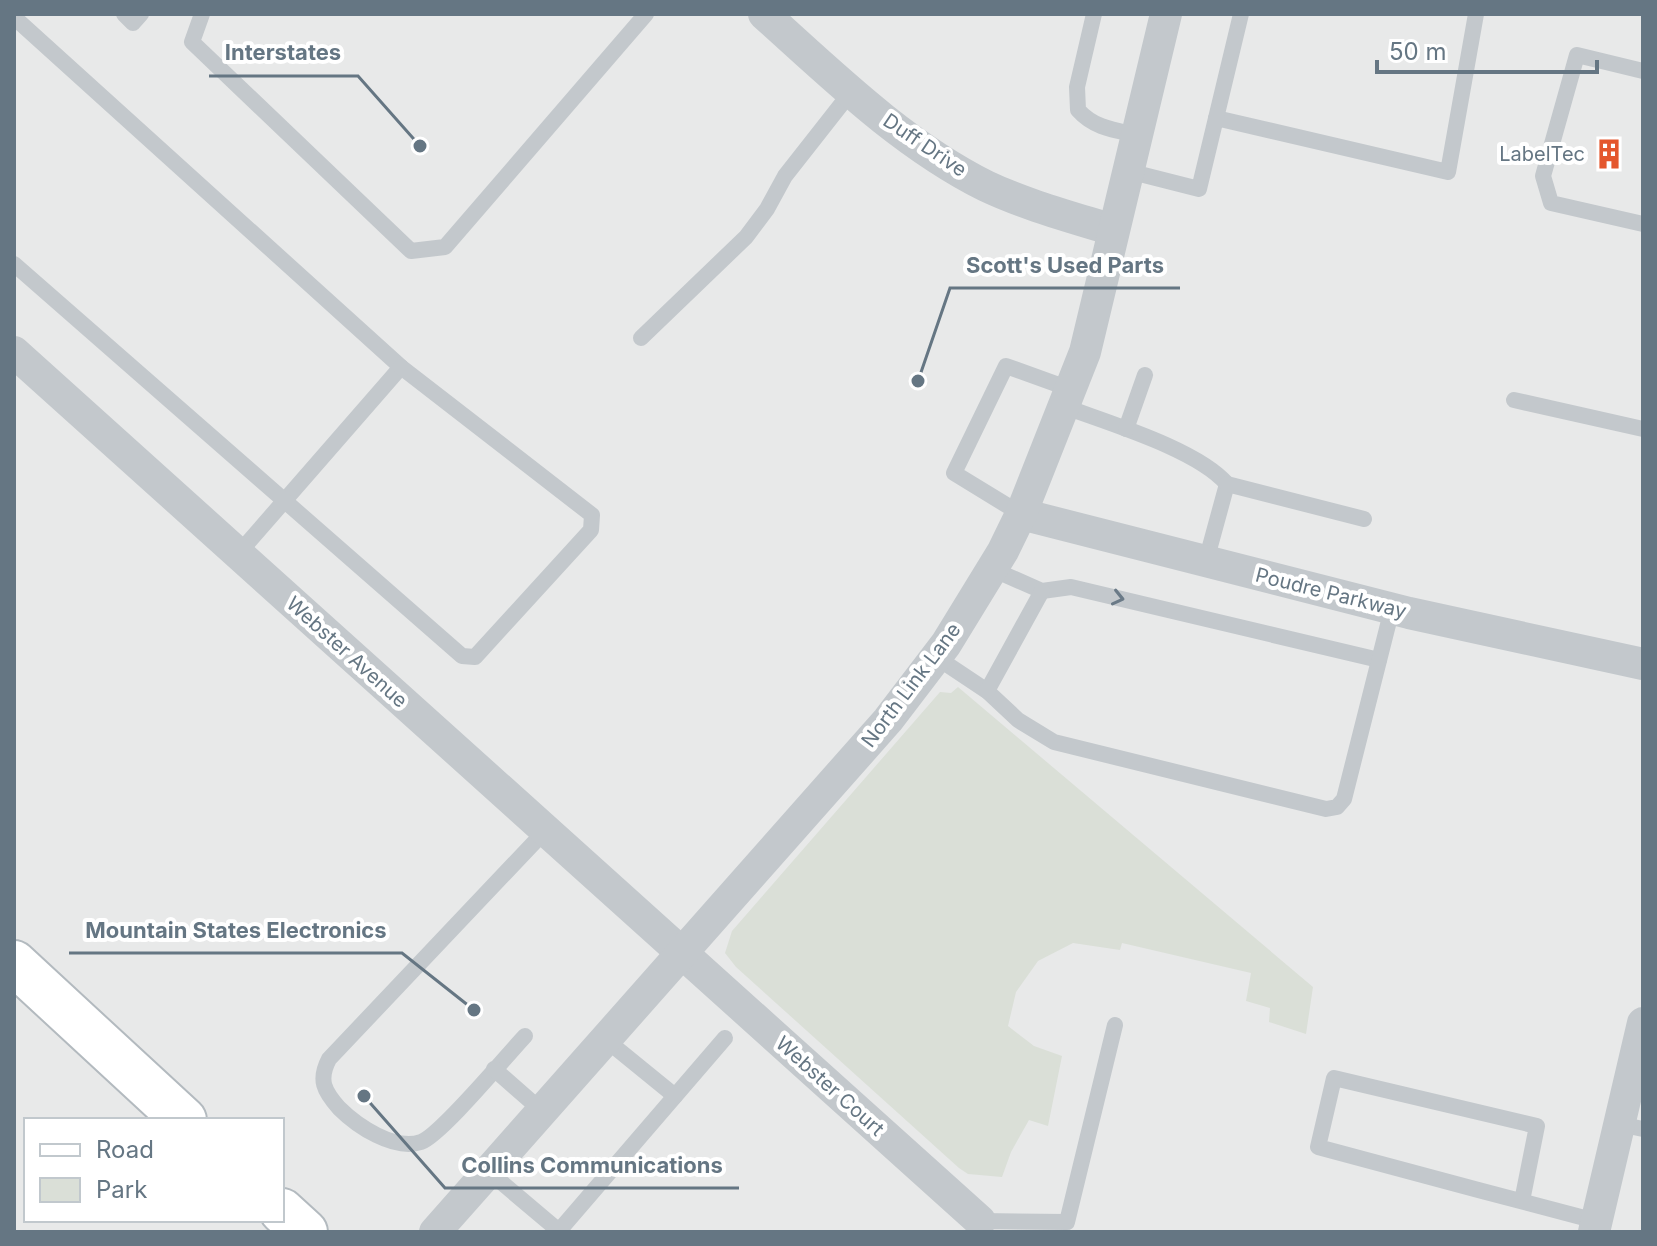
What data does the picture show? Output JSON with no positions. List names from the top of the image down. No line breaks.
{"streets":{"street":["Duff Drive","Poudre Parkway","Webster Avenue","North Link Lane","Webster Court"]},"crossings":[["Duff Drive","North Link Lane"],["Poudre Parkway","North Link Lane"],["Webster Avenue","North Link Lane"],["Webster Avenue","Webster Court"],["North Link Lane","Webster Court"]],"places":{"other":["Interstates","Scott's Used Parts","Mountain States Electronics","Collins Communications"],"building":["LabelTec"]},"legend":["Road","Park"],"scale_bar":"50 m"}
